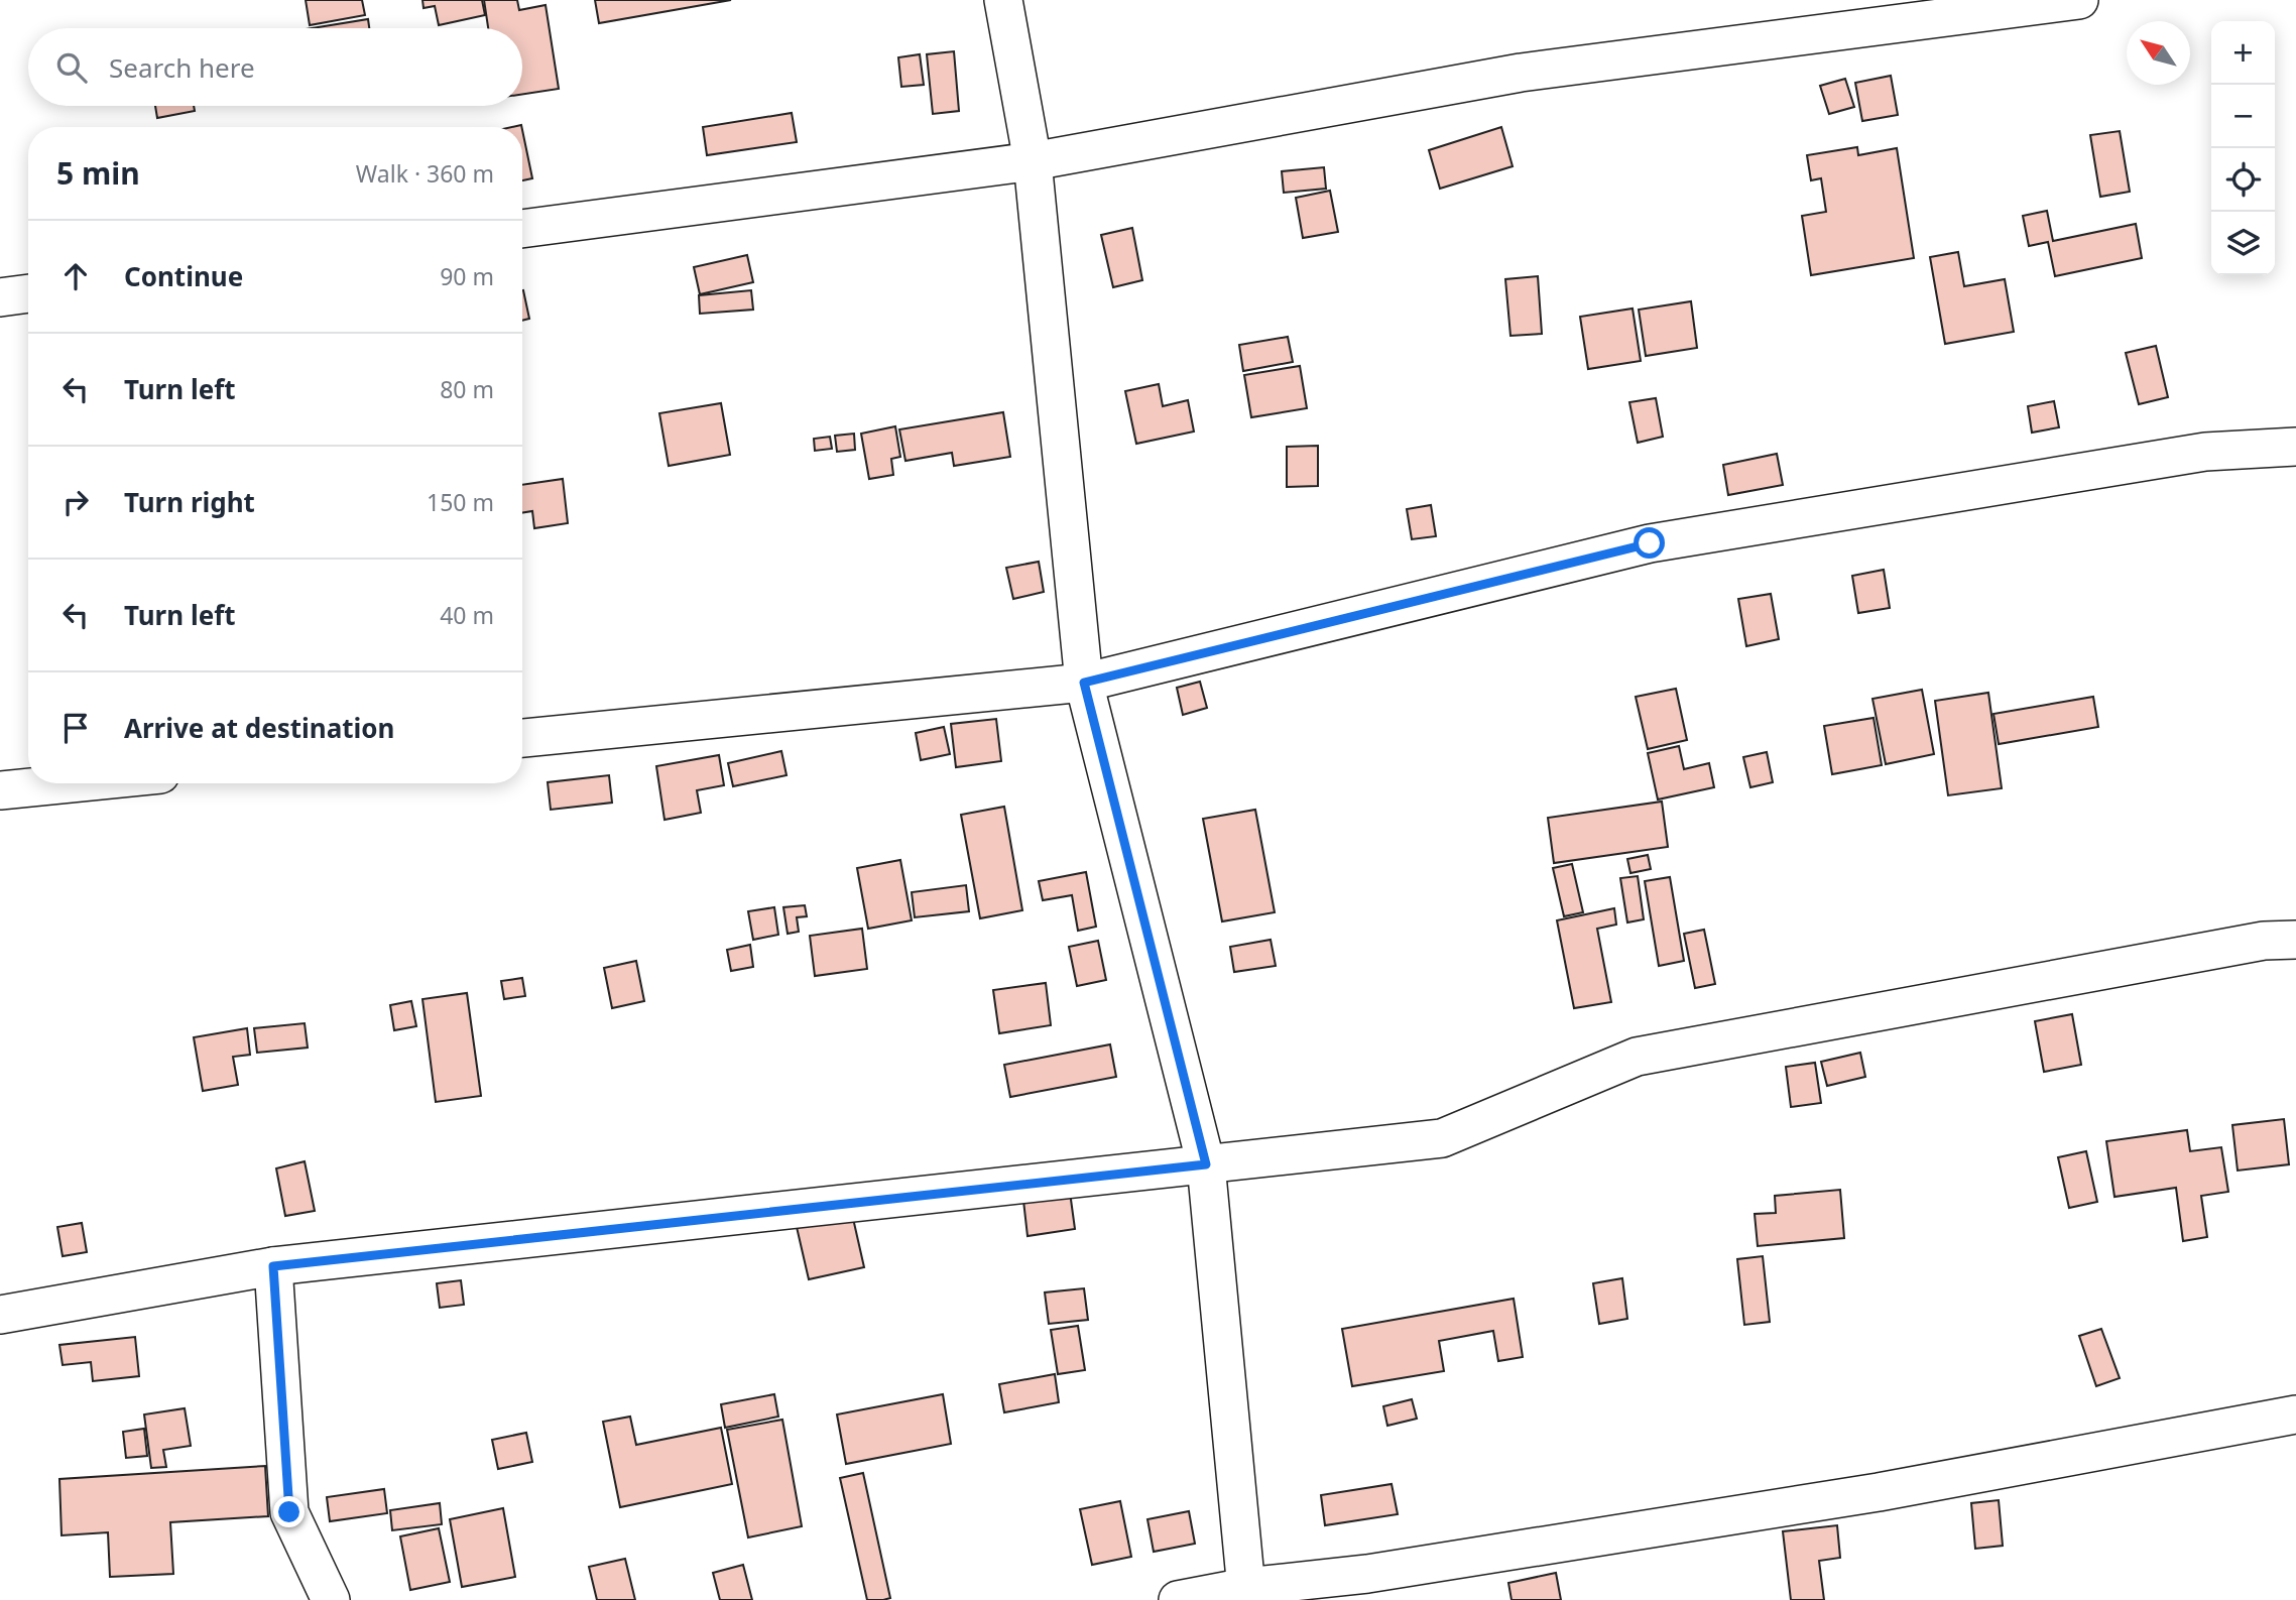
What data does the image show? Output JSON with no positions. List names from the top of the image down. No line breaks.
{"north":"top left","page":{"map_buttons":["+","−"],"search":"Search here","heading":["5 min","Walk · 360 m"],"list":[["Continue","90 m"],["Turn left","80 m"],["Turn right","150 m"],["Turn left","40 m"],"Arrive at destination"]}}
